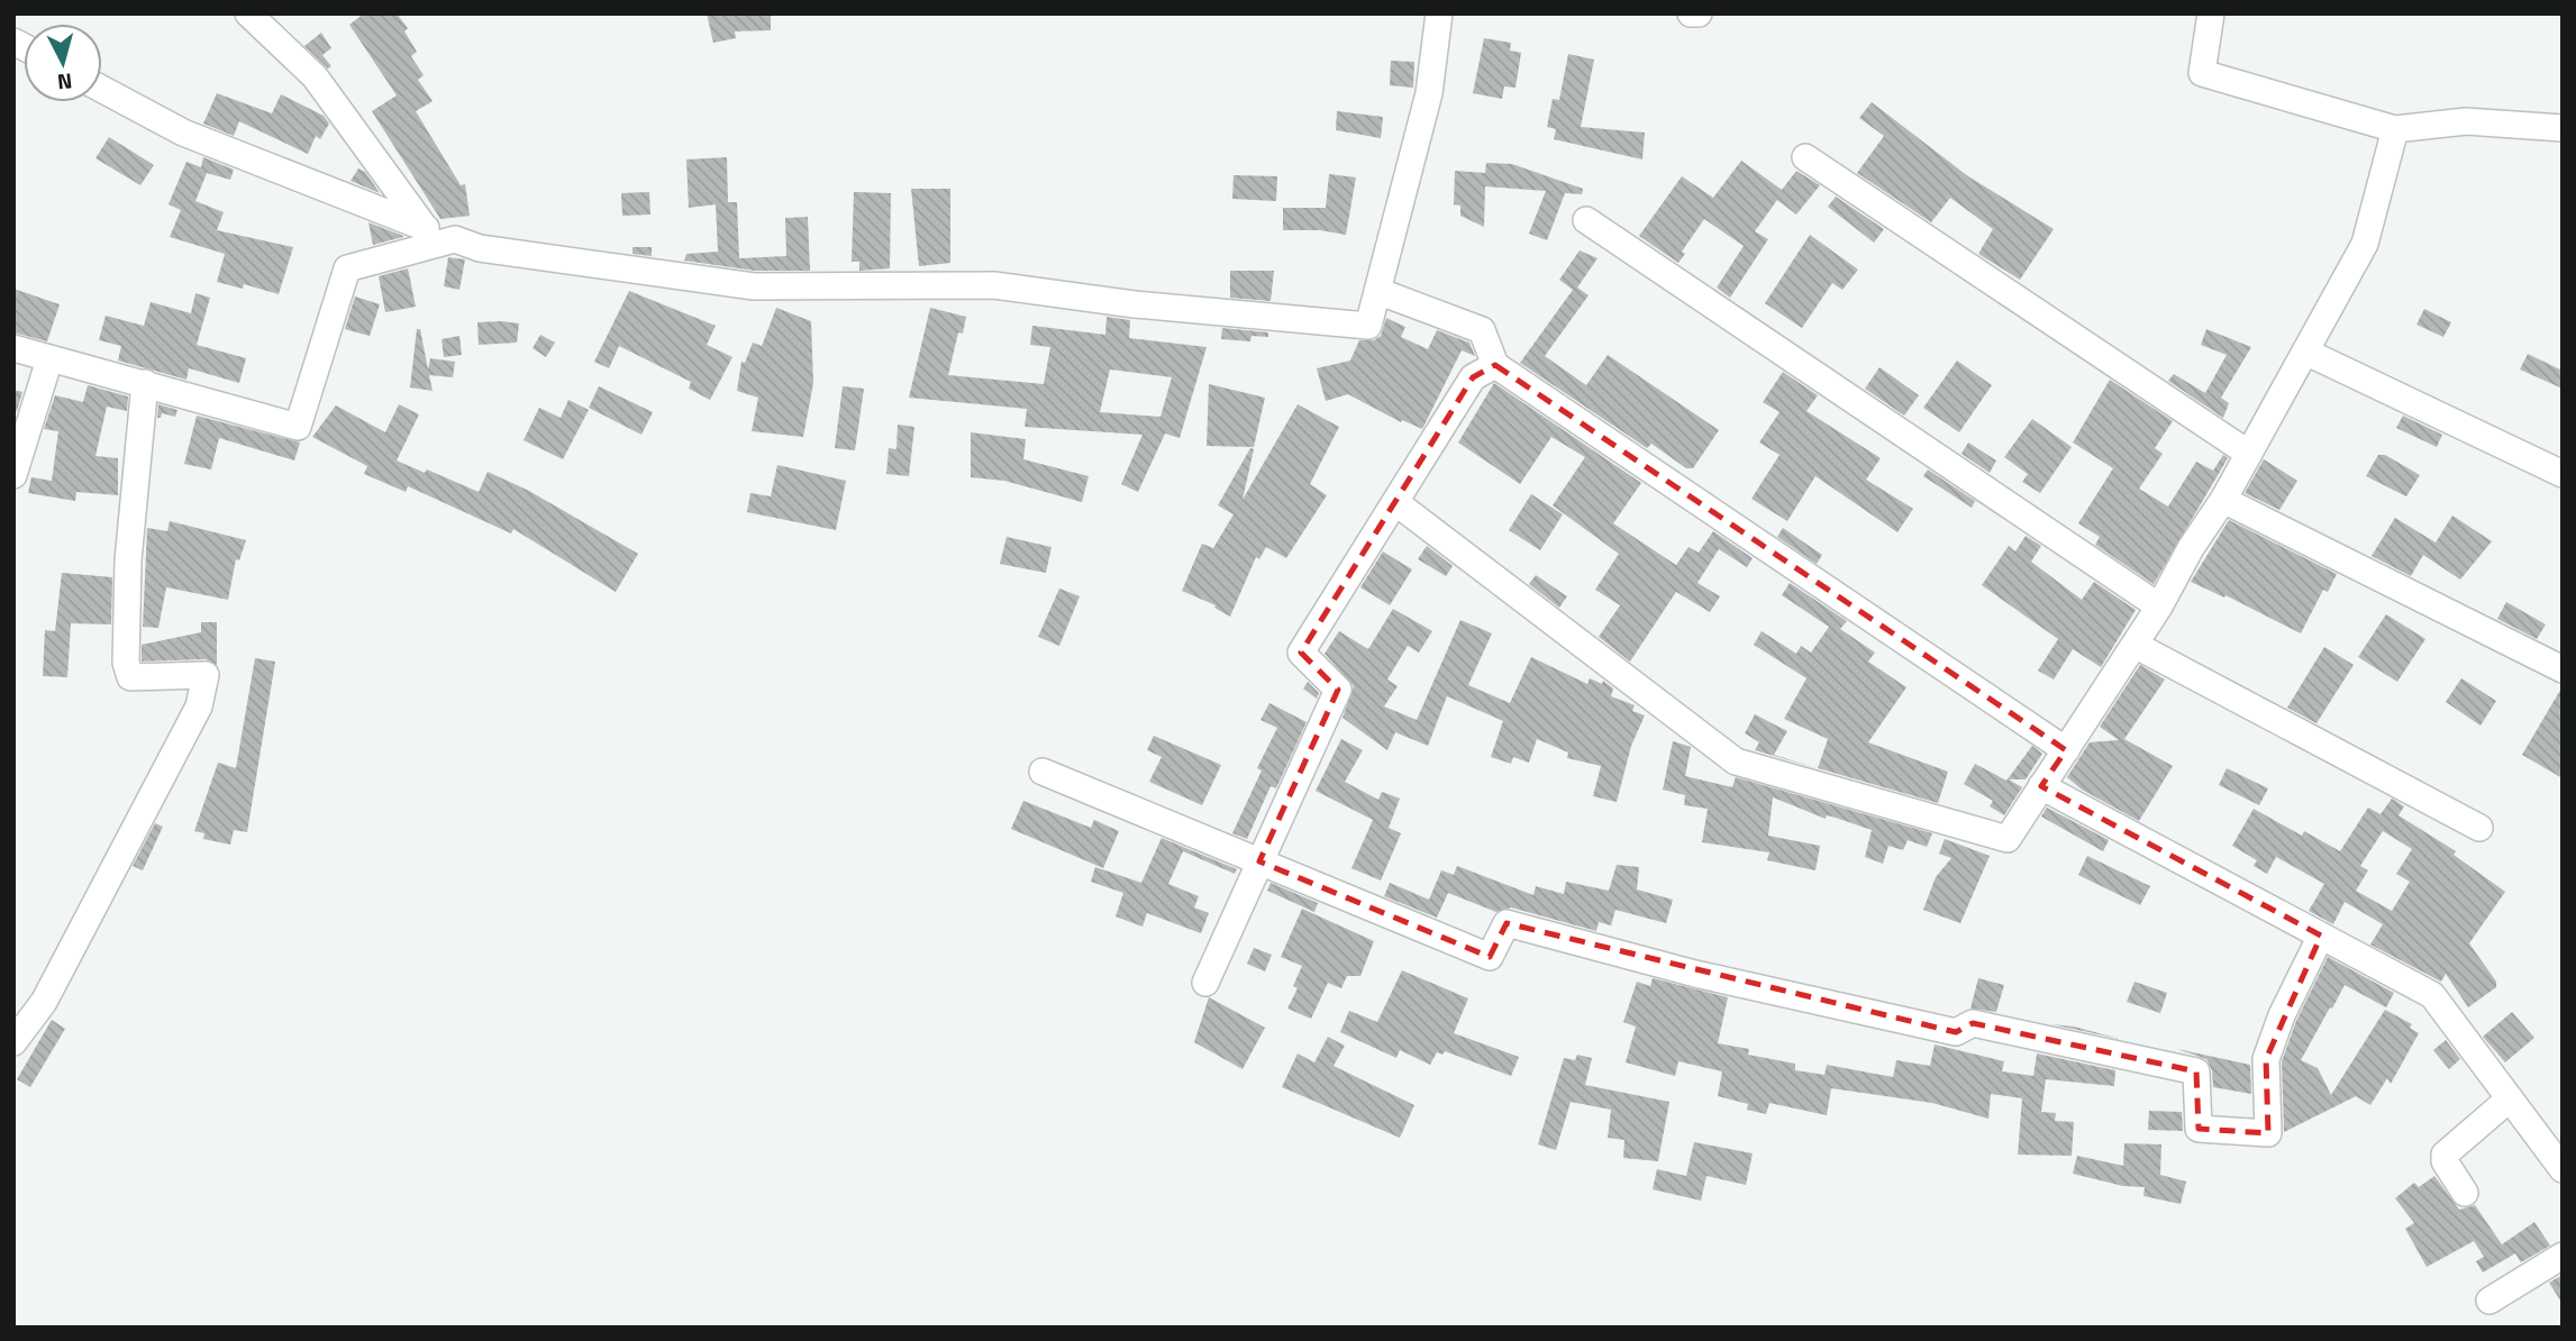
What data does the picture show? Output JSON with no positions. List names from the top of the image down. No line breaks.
{"north":"bottom"}
